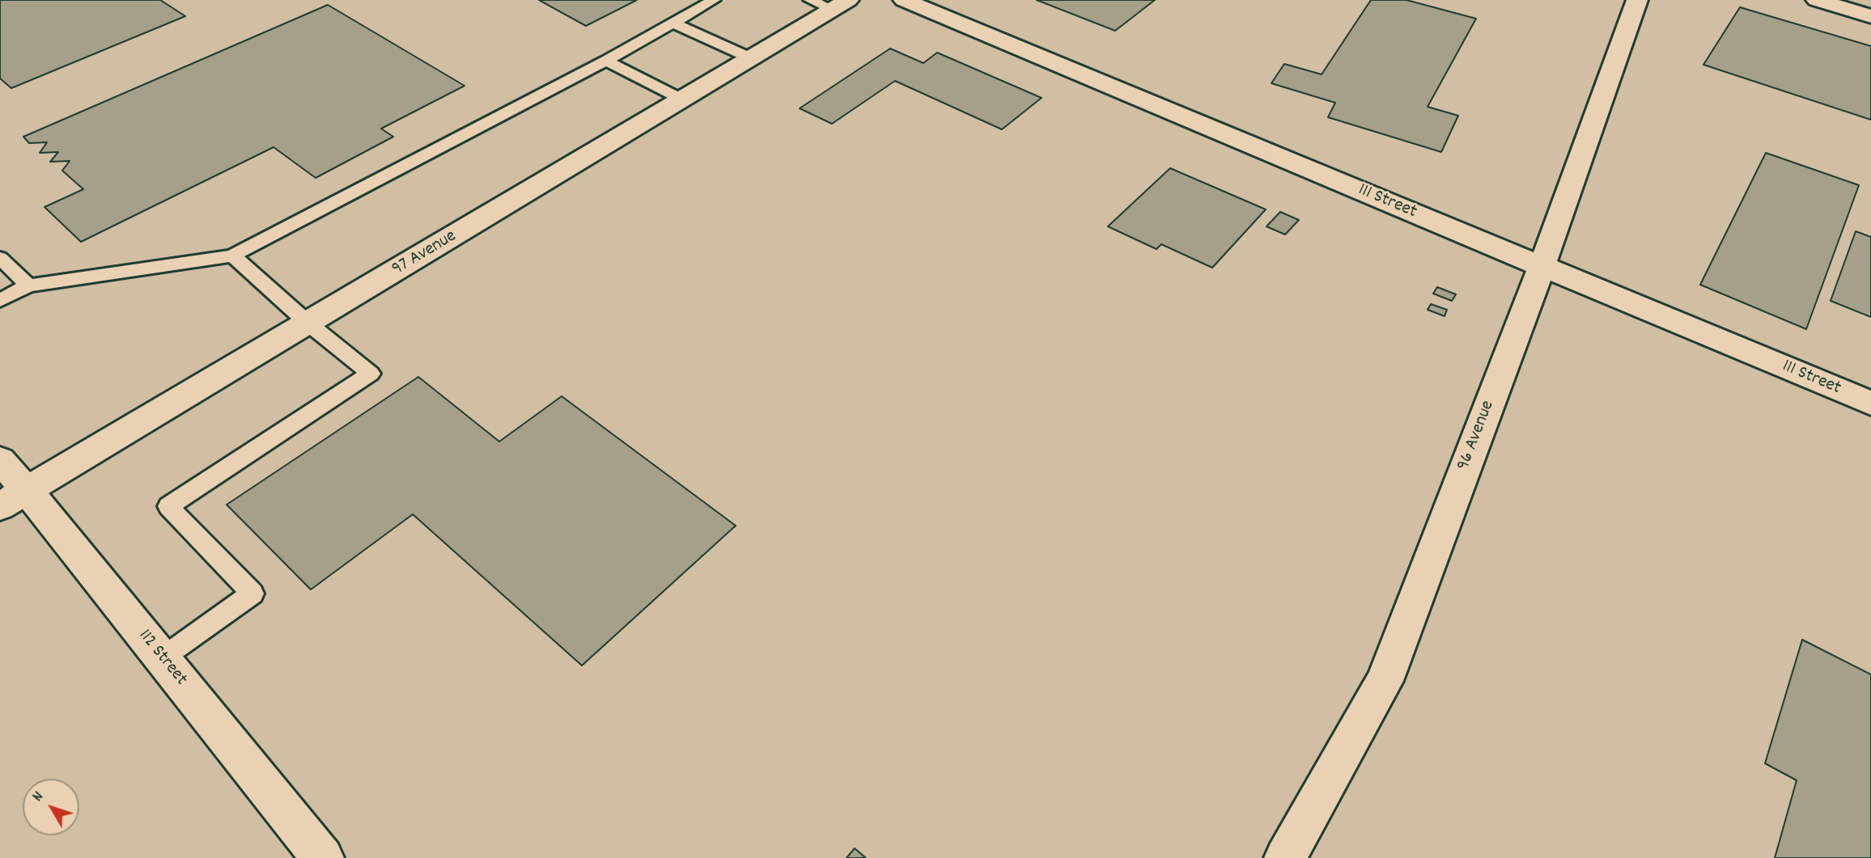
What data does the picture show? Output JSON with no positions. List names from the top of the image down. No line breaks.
{"streets":{"street":["111 Street","97 Avenue","96 Avenue","112 Street"]},"crossings":[["111 Street","96 Avenue"],["97 Avenue","112 Street"]],"north":"top left"}
